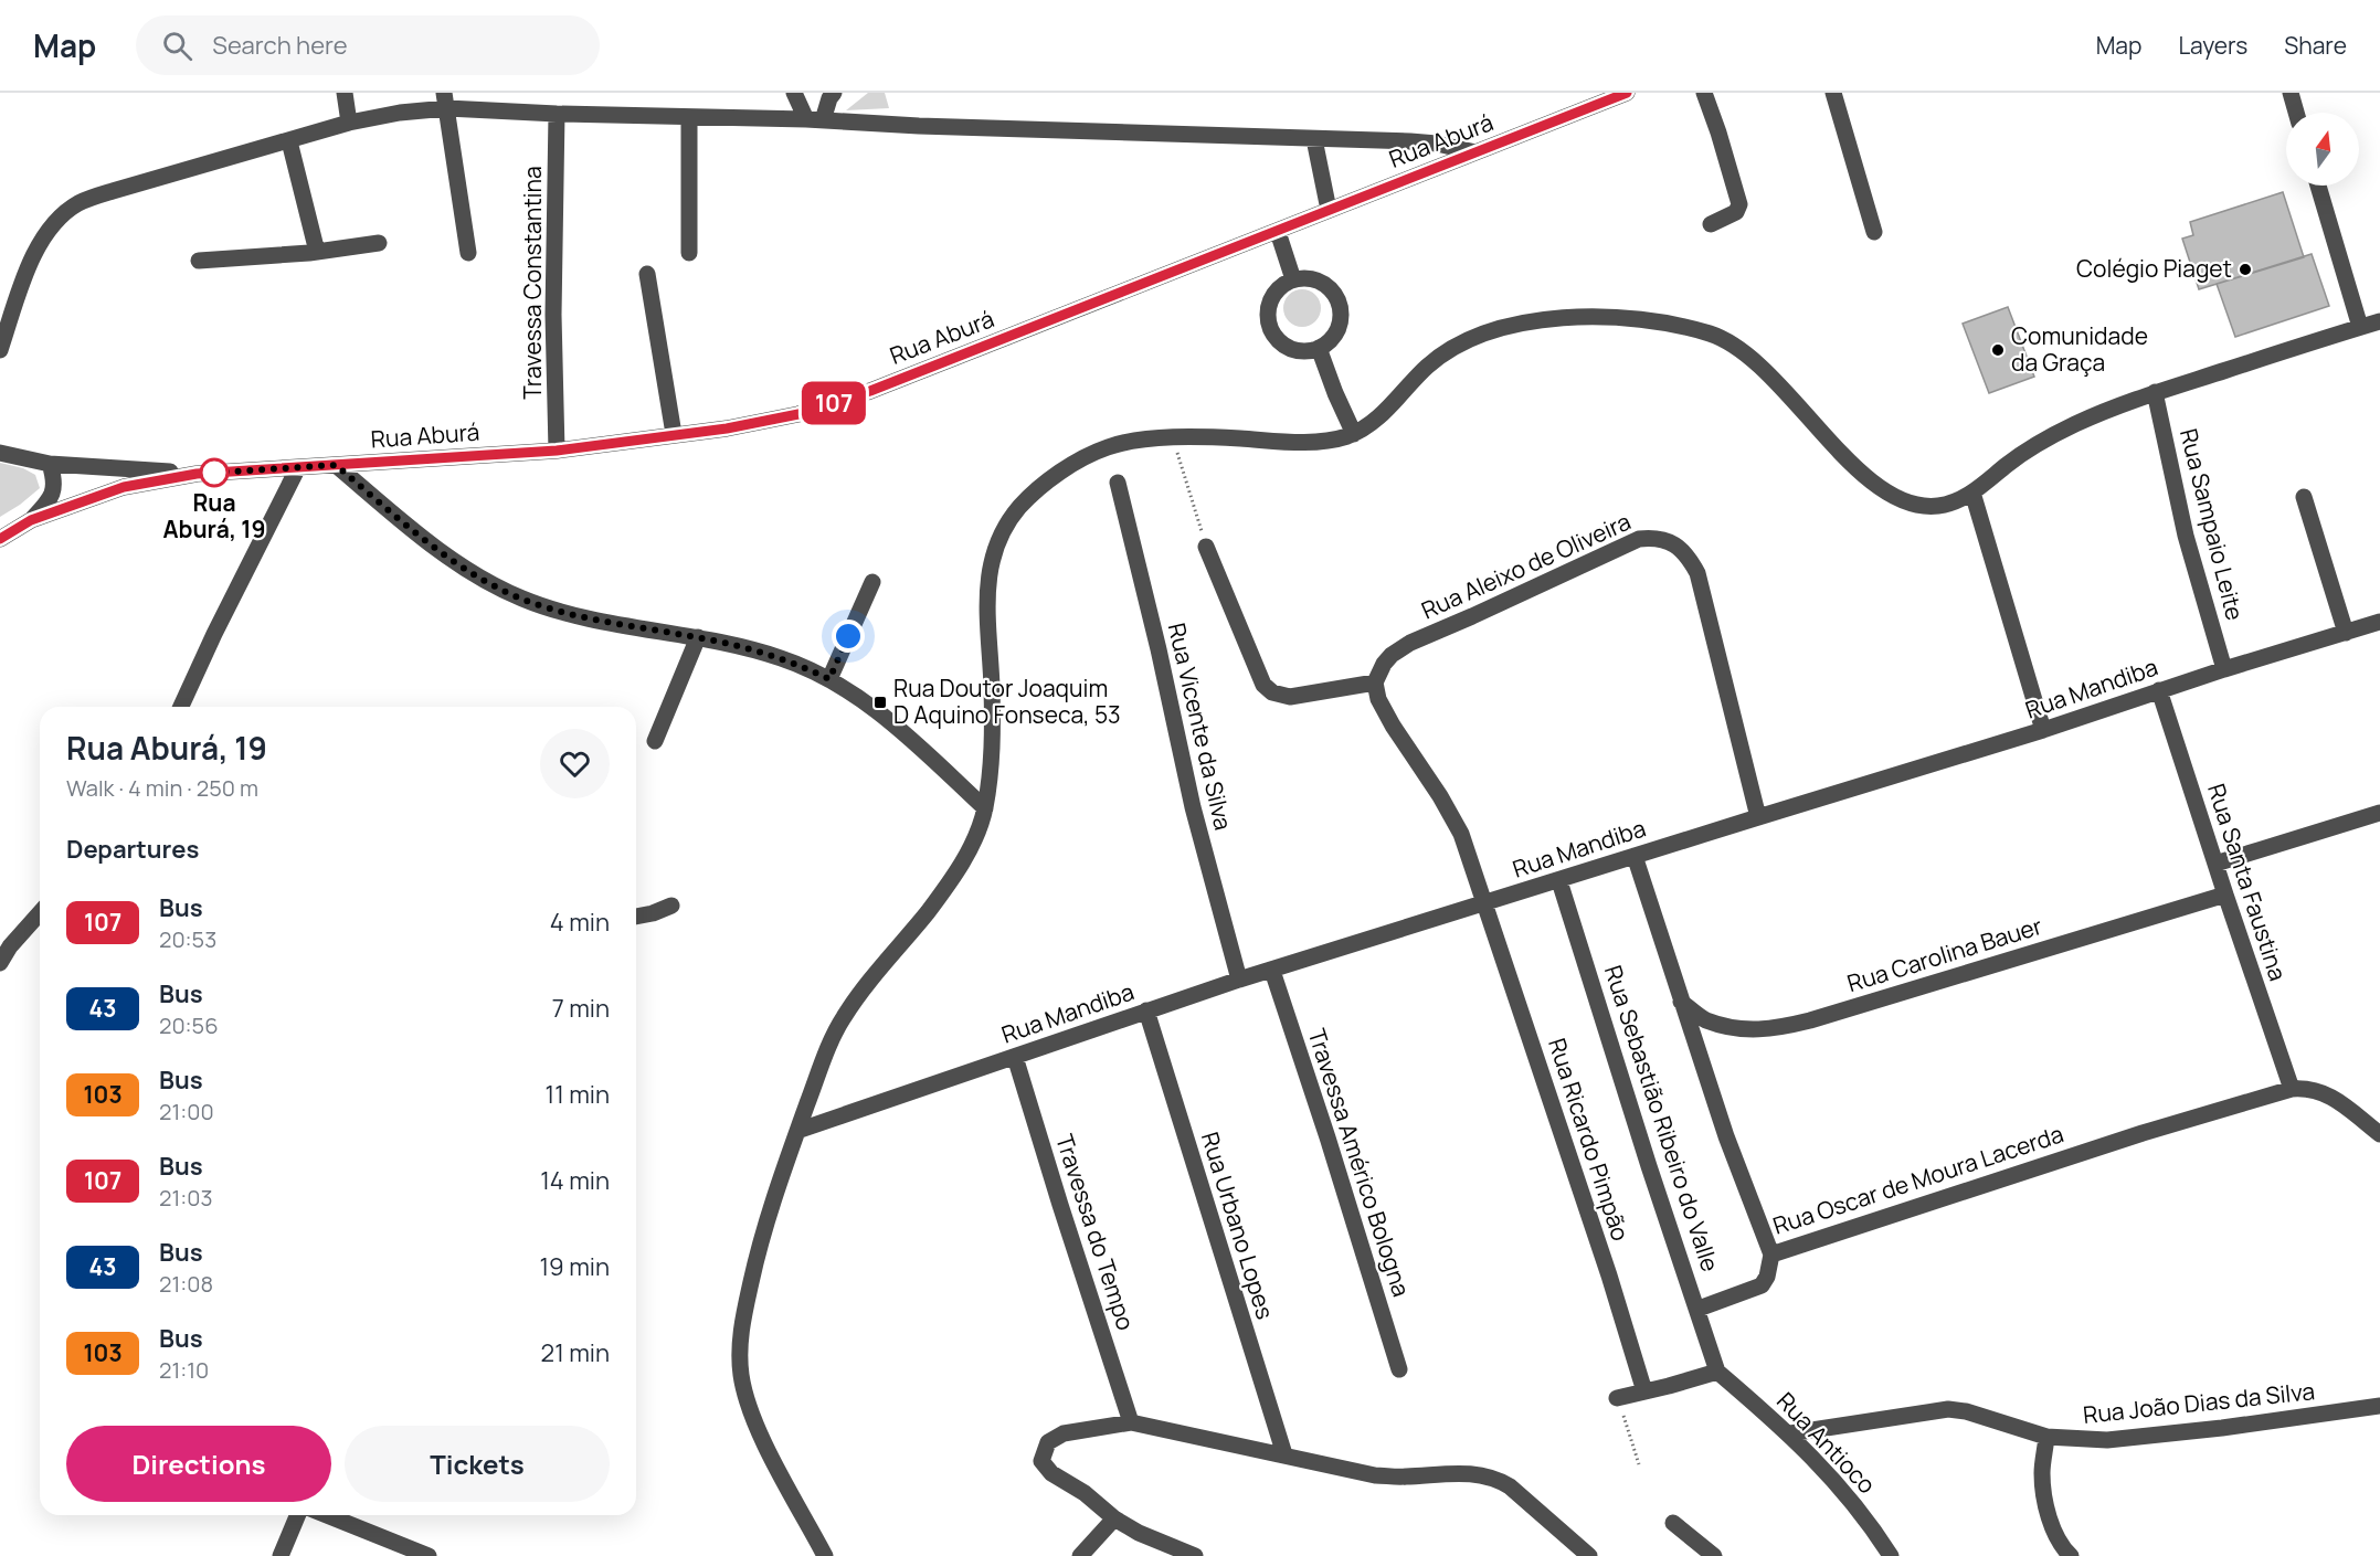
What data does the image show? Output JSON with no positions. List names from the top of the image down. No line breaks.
{"streets":{"street":["Rua Aburá","Travessa Constantina","Rua Sampaio Leite","Rua Aleixo de Oliveira","Rua Mandiba","Rua Vicente da Silva","Rua Santa Faustina","Rua Carolina Bauer","Rua Sebastião Ribeiro do Valle","Rua Ricardo Pimpão","Travessa Américo Bologna","Rua Oscar de Moura Lacerda","Rua Urbano Lopes","Travessa do Tempo","Rua João Dias da Silva","Rua Antioco"]},"crossings":[["Rua Aburá","Travessa Constantina"],["Rua Sampaio Leite","Rua Mandiba"],["Rua Aleixo de Oliveira","Rua Mandiba"],["Rua Mandiba","Rua Vicente da Silva"],["Rua Mandiba","Rua Santa Faustina"],["Rua Mandiba","Rua Sebastião Ribeiro do Valle"],["Rua Mandiba","Rua Ricardo Pimpão"],["Rua Mandiba","Travessa Américo Bologna"],["Rua Mandiba","Rua Oscar de Moura Lacerda"],["Rua Mandiba","Rua Urbano Lopes"],["Rua Mandiba","Travessa do Tempo"],["Rua Santa Faustina","Rua Carolina Bauer"],["Rua Santa Faustina","Rua Oscar de Moura Lacerda"],["Rua Carolina Bauer","Rua Oscar de Moura Lacerda"],["Rua Sebastião Ribeiro do Valle","Rua Antioco"],["Rua João Dias da Silva","Rua Antioco"]],"places":{"other":["Colégio Piaget","Comunidade da Graça","Rua Aburá, 19"],"transit":["Rua Doutor Joaquim D Aquino Fonseca, 53"]},"lines":["bus line 107"],"north":"top","page":{"header":"Map","search":"Search here","nav":["Map","Layers","Share"],"on_map":"107","heading":[["Rua Aburá, 19","Walk · 4 min · 250 m"],"Departures"],"list":[{"mark":"107","name":"Bus","note":"20:53","value":"4 min"},{"mark":"43","name":"Bus","note":"20:56","value":"7 min"},{"mark":"103","name":"Bus","note":"21:00","value":"11 min"},{"mark":"107","name":"Bus","note":"21:03","value":"14 min"},{"mark":"43","name":"Bus","note":"21:08","value":"19 min"},{"mark":"103","name":"Bus","note":"21:10","value":"21 min"}],"buttons":["Directions","Tickets"]}}
